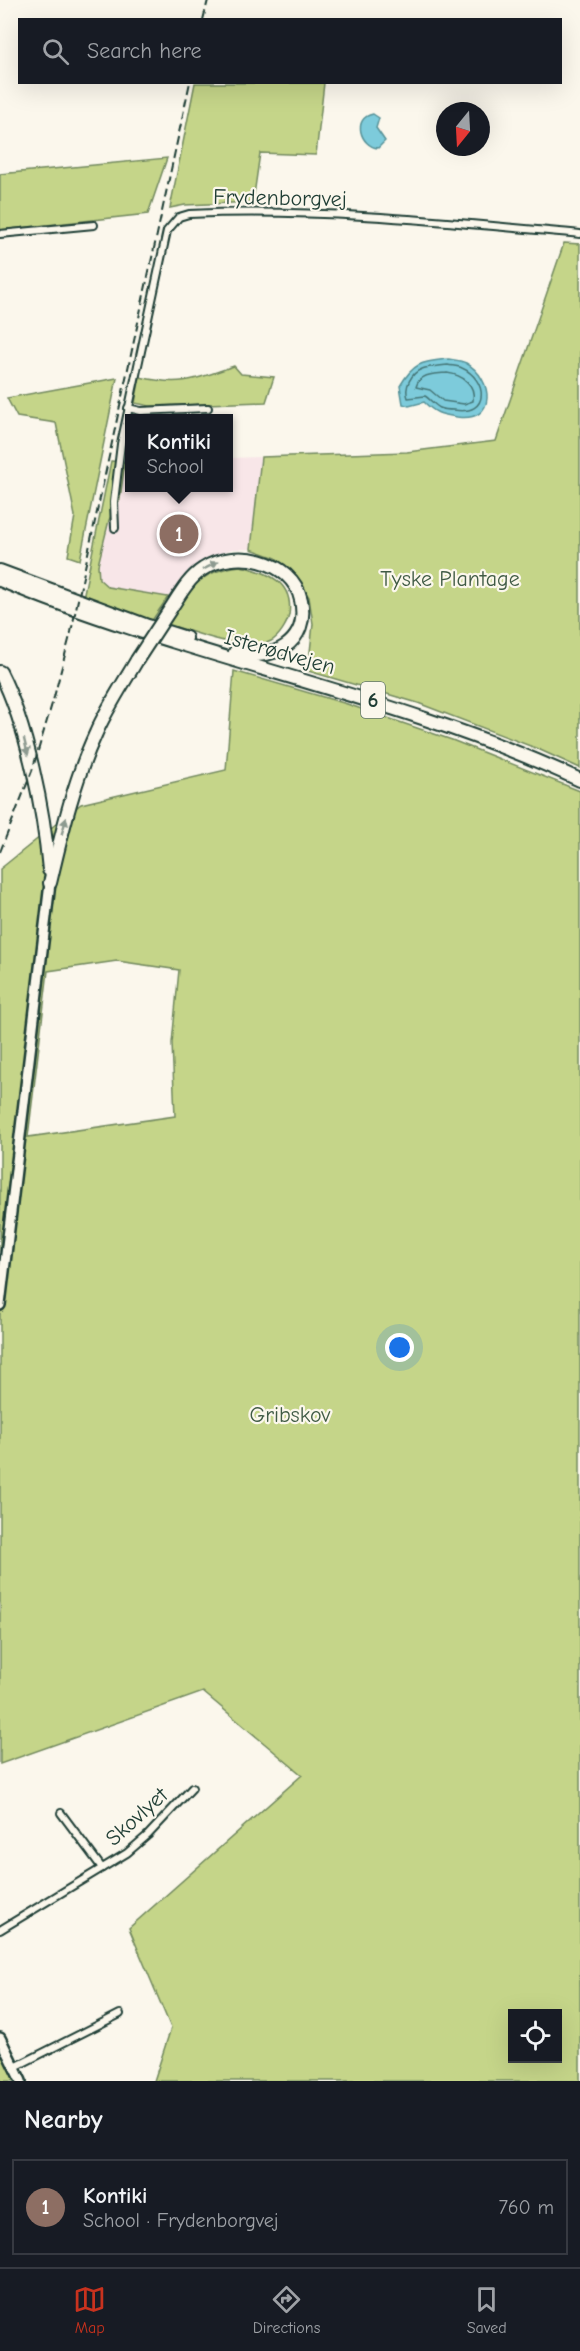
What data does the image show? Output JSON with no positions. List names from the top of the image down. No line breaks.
{"streets":{"highway":["Isterødvejen","6"],"street":["Frydenborgvej","Skovlyet"]},"parks":["Tyske Plantage","Gribskov"],"north":"bottom","page":{"search":"Search here","popup":["Kontiki","School"],"pins":"1","heading":"Nearby","list":[{"mark":"1","name":"Kontiki","note":"School · Frydenborgvej","value":"760 m"}],"nav":["Map","Directions","Saved"]}}
